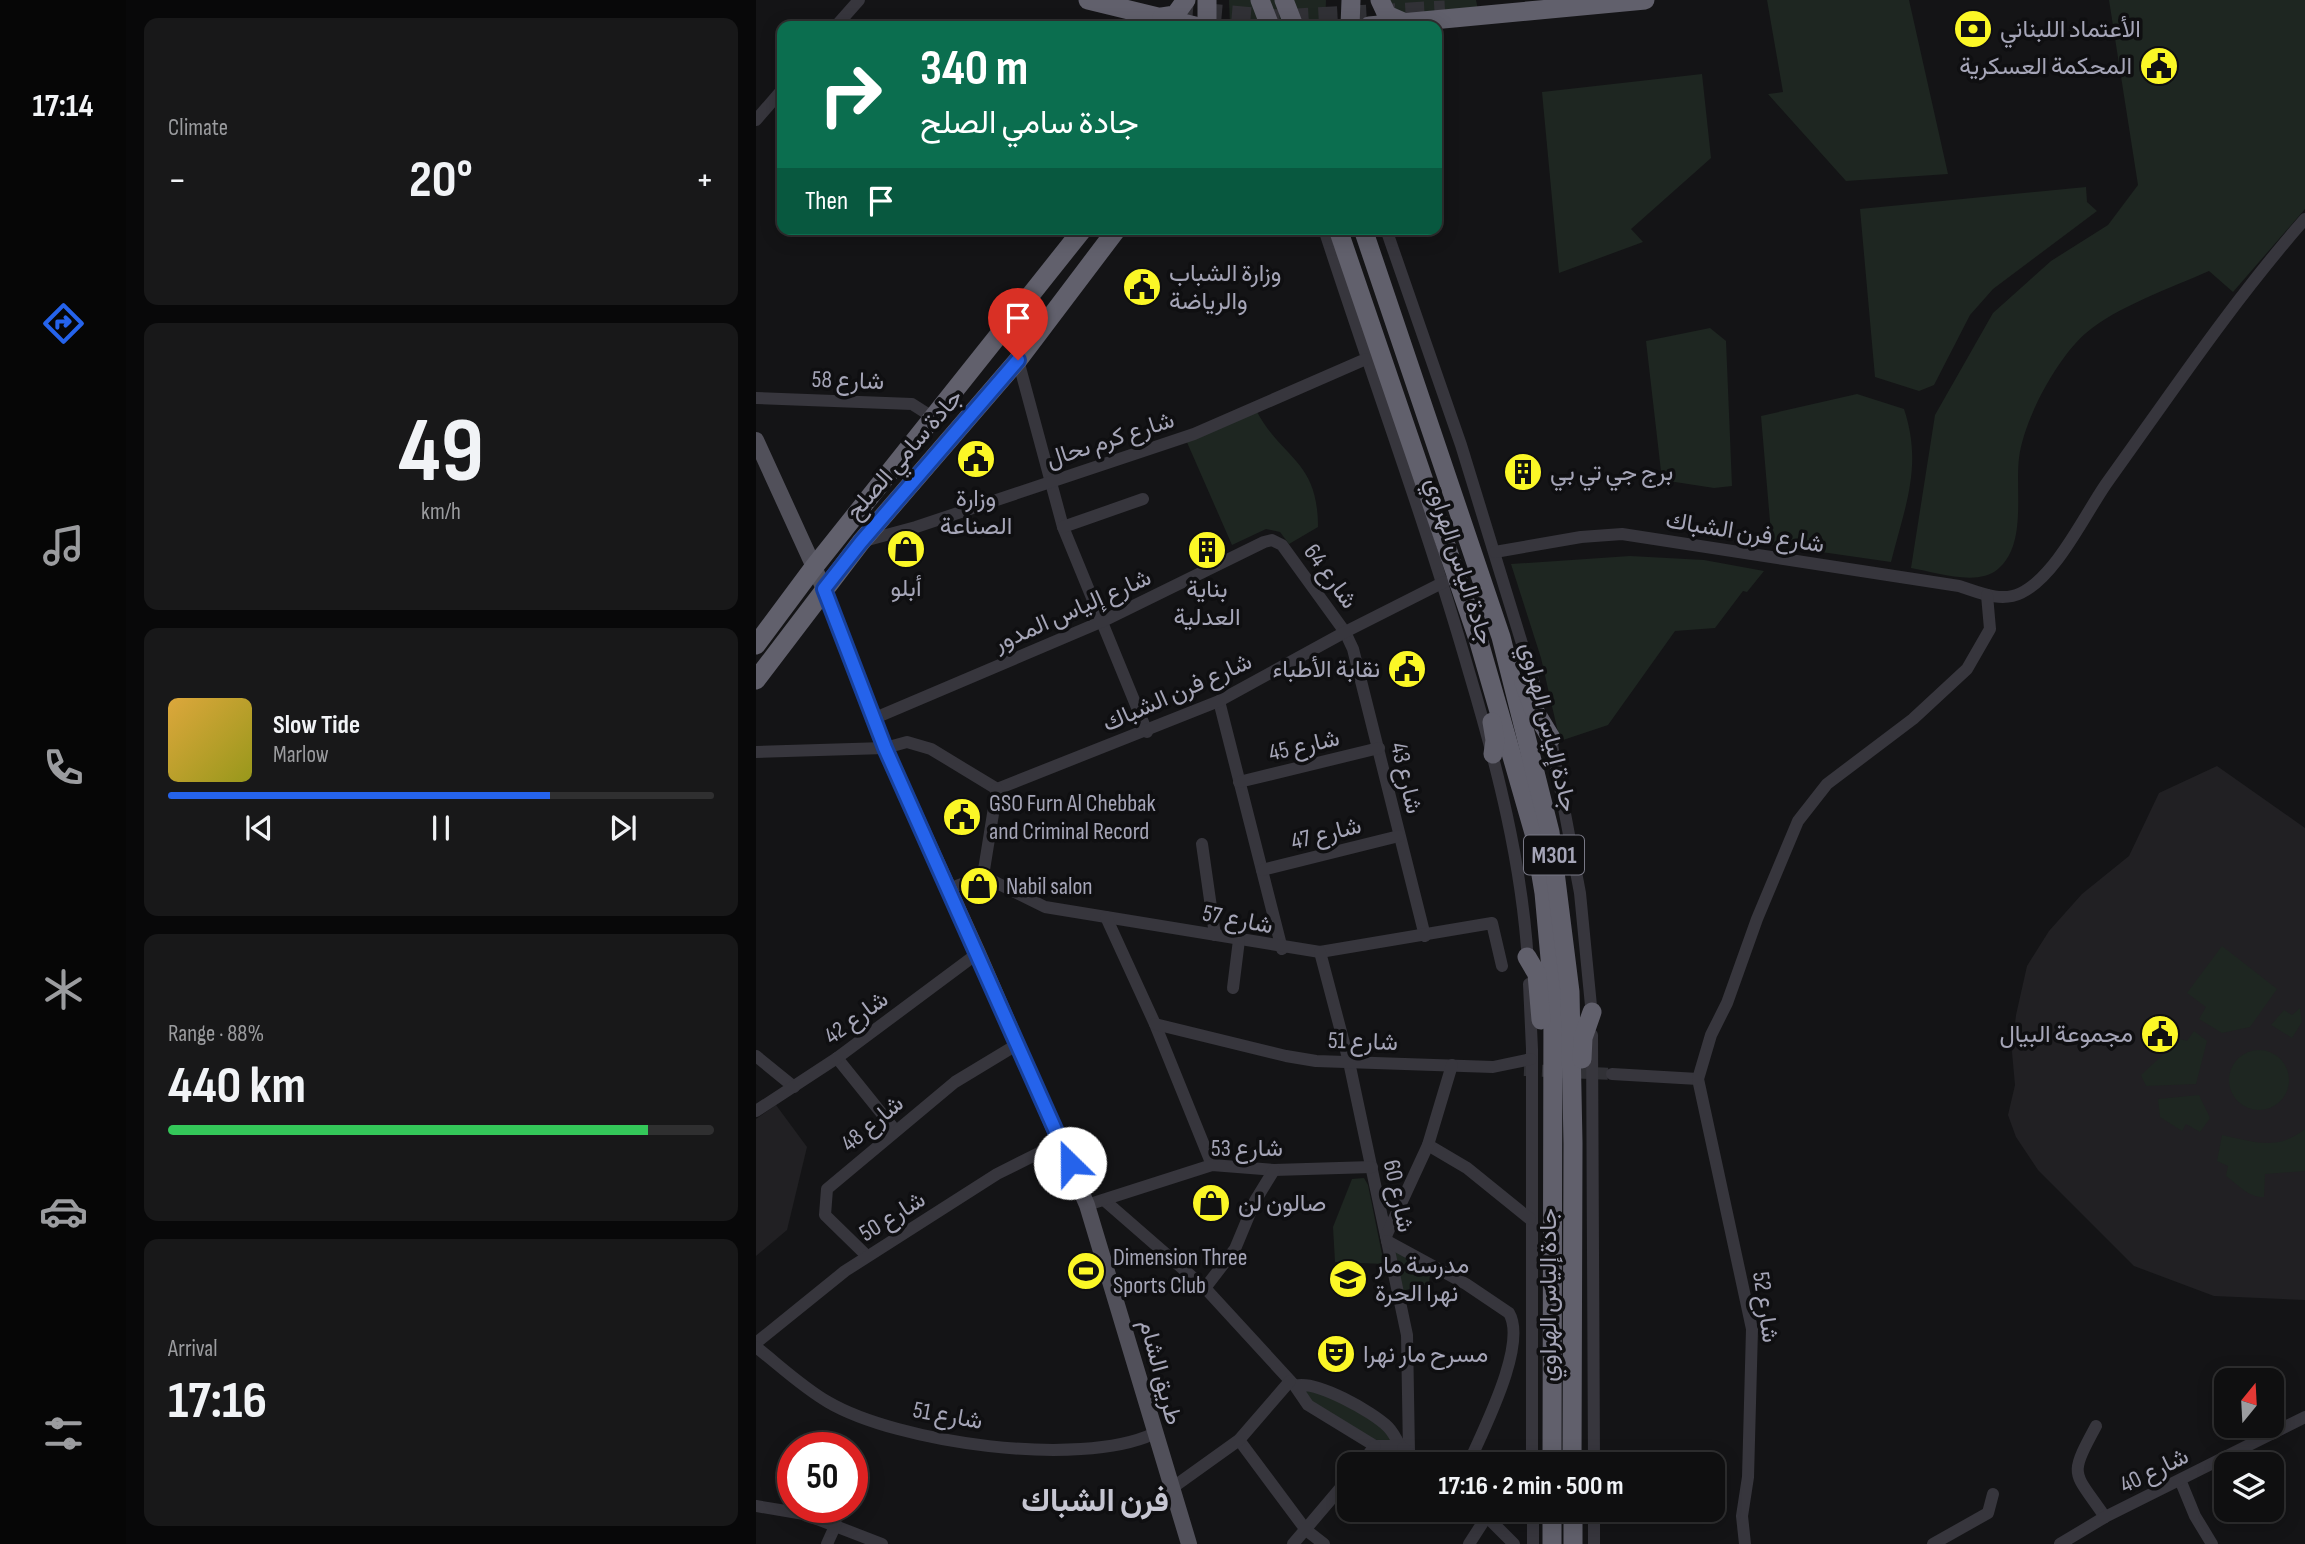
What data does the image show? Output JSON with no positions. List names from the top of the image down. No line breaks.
{"streets":{"highway":["جادة سامي الصلح","جادة إلياس الهراوي","M301"],"main road":["طريق الشام"],"street":["شارع 58","شارع كرم ىحال","شارع فرن الشباك","جادة الياس الهراوي","شارع 64","شارع إلياس المدور","شارع 45","شارع 43","شارع 47","شارع 57","شارع 42","شارع 51","شارع 48","شارع 53","شارع 60","شارع 50","شارع 52","شارع 40"]},"crossings":[["شارع 58","جادة سامي الصلح"],["شارع كرم ىحال","جادة سامي الصلح"],["شارع كرم ىحال","جادة الياس الهراوي"],["جادة سامي الصلح","طريق الشام"],["شارع فرن الشباك","جادة الياس الهراوي"],["شارع فرن الشباك","شارع 64"],["شارع فرن الشباك","جادة إلياس الهراوي"],["شارع فرن الشباك","شارع 43"],["جادة الياس الهراوي","جادة إلياس الهراوي"],["شارع 64","شارع إلياس المدور"],["شارع 64","شارع 43"],["شارع إلياس المدور","طريق الشام"],["جادة إلياس الهراوي","شارع 51"],["شارع 45","شارع 43"],["شارع 43","شارع 47"],["شارع 43","شارع 57"],["شارع 57","شارع 60"],["شارع 42","طريق الشام"],["شارع 51","شارع 60"],["شارع 51","شارع 50"],["شارع 51","طريق الشام"],["شارع 48","شارع 50"],["شارع 48","طريق الشام"],["شارع 53","شارع 60"],["شارع 53","طريق الشام"],["شارع 50","طريق الشام"]],"districts":["فرن الشباك"],"places":{"bank":["الأعتماد اللبناني"],"public building":["المحكمة العسكرية","وزارة الشباب والرياضة","وزارة الصناعة","نقابة الأطباء","GSO Furn Al Chebbak and Criminal Record","مجموعة البيال"],"building":["برج جي تي بي","بناية العدلية"],"shop":["أبلو","Nabil salon","صالون لن"],"sports":["Dimension Three Sports Club"],"school or university":["مدرسة مار نهرا الحرة"],"theatre":["مسرح مار نهرا"]},"north":"top","page":{"tabs":"17:14","tile":["Climate",["49","km/h"],["Range · 88%","440 km"],["Arrival","17:16"]],"turn":["340 m","جادة سامي الصلح"],"heat":["−","20°","+"],"then":"Then","song":["Slow Tide","Marlow"],"limit":"50","trip":"17:16 · 2 min · 500 m"}}
